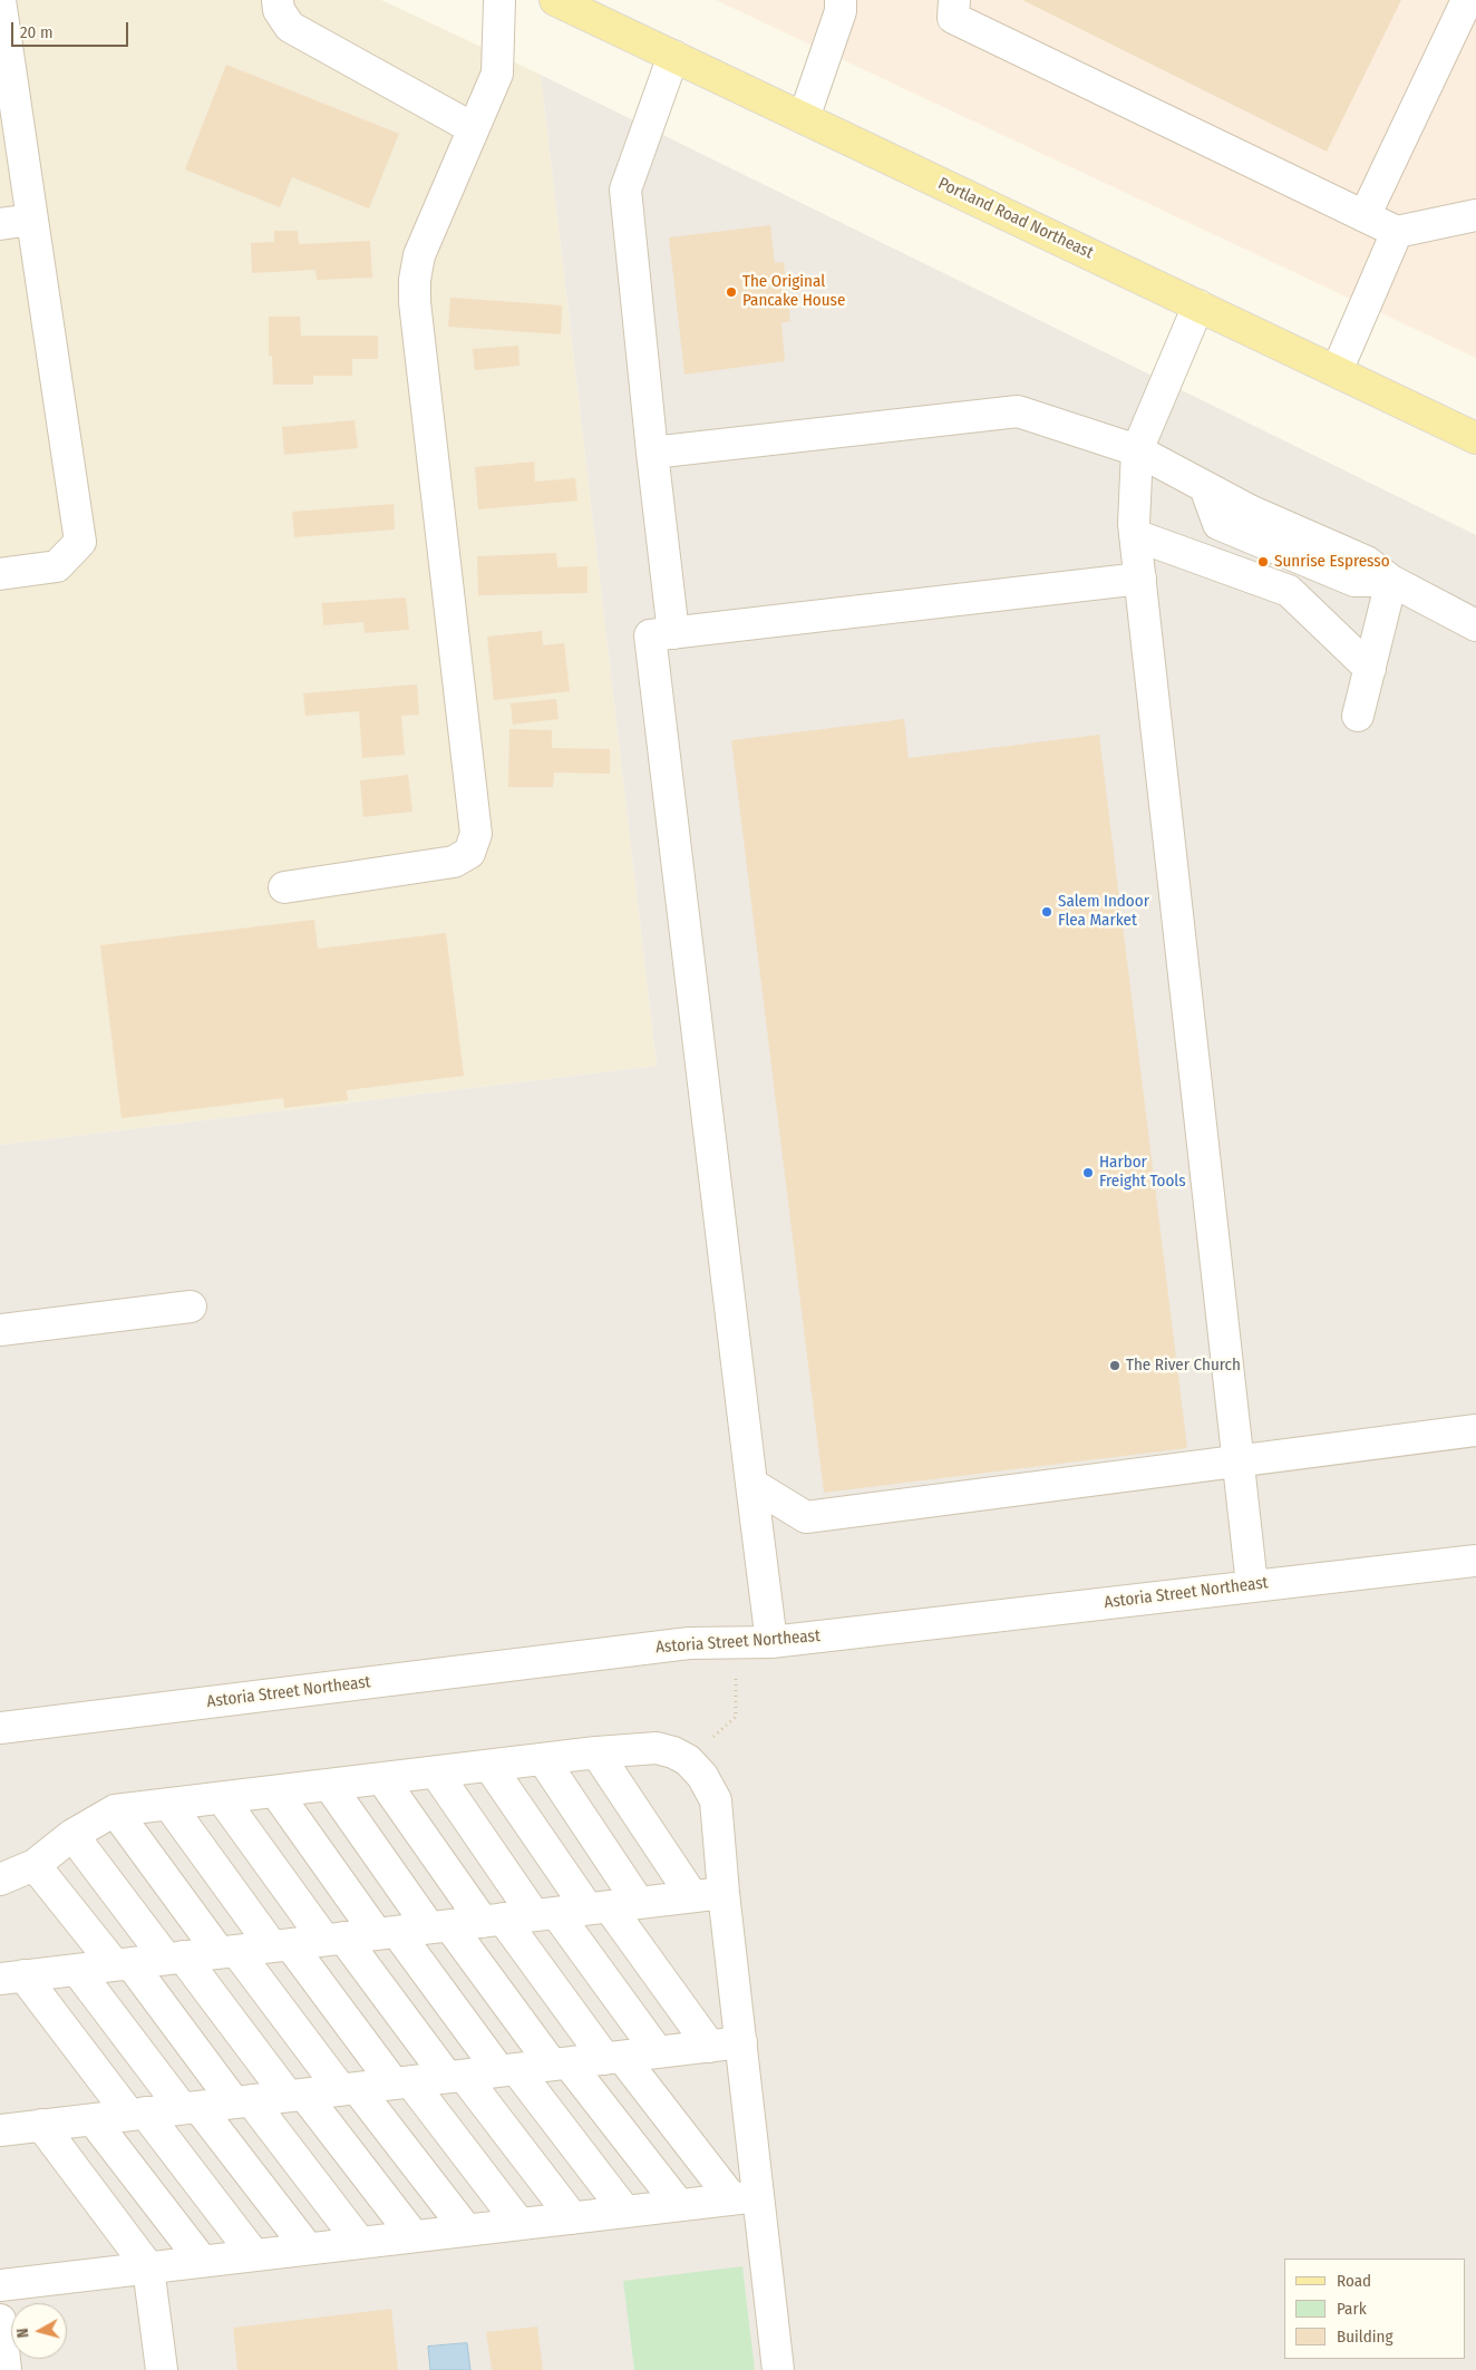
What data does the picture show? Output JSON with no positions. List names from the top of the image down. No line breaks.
{"streets":{"main road":["Portland Road Northeast"],"street":["Astoria Street Northeast"]},"places":["The Original Pancake House","Sunrise Espresso","Salem Indoor Flea Market","Harbor Freight Tools","The River Church"],"legend":["Road","Park","Building"],"scale_bar":"20 m","north":"left"}
